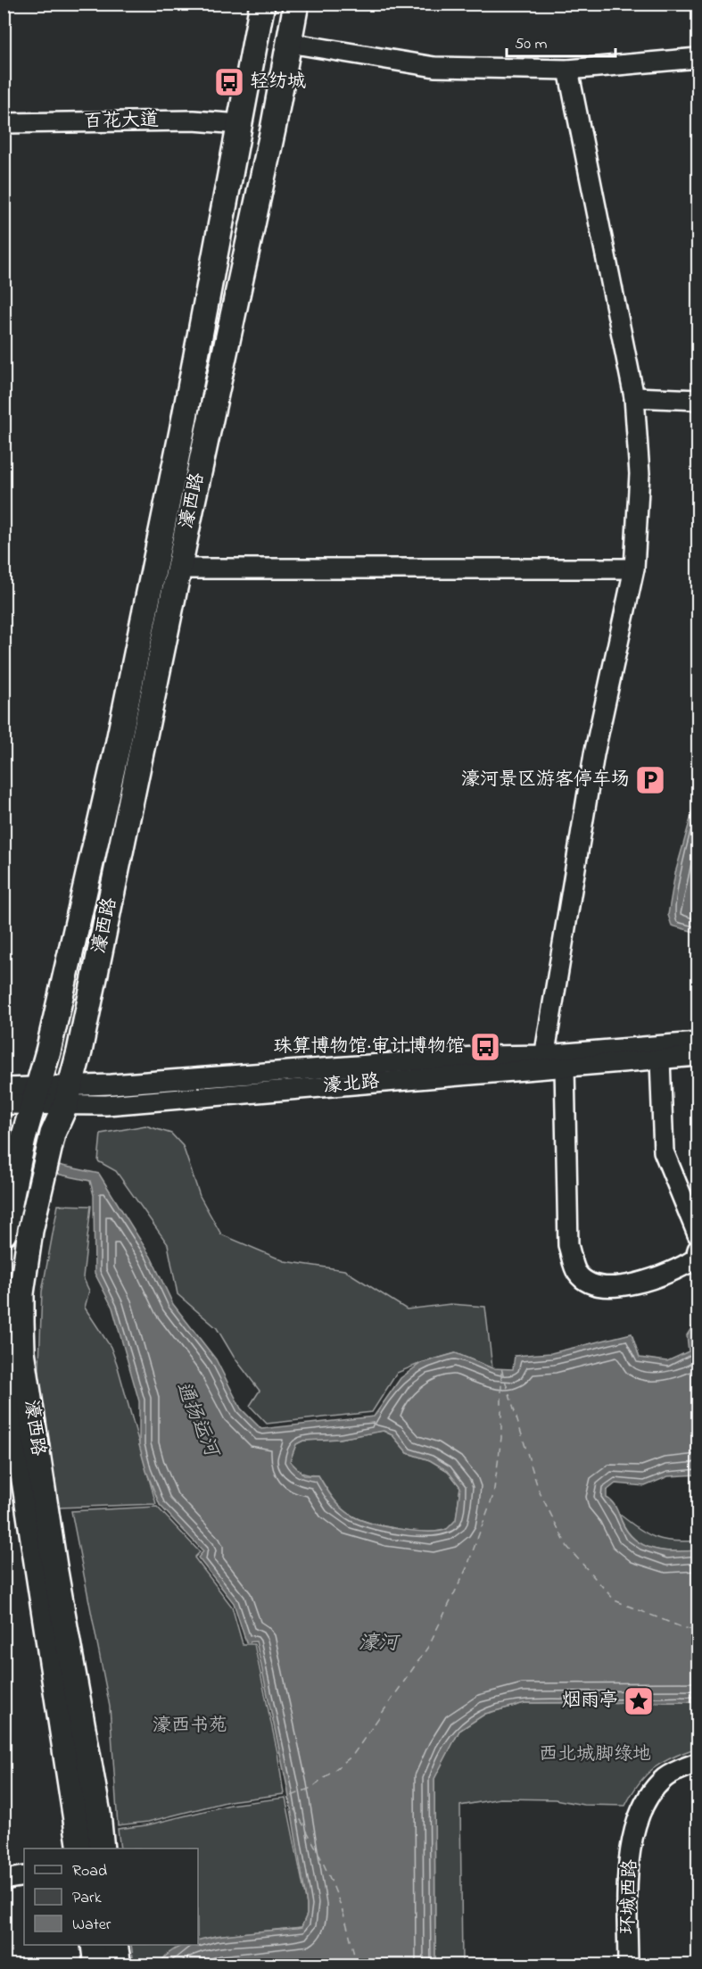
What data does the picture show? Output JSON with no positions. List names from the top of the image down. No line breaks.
{"streets":{"main road":["濠西路"],"street":["百花大道","濠北路","环城西路"]},"crossings":[["百花大道","濠西路"],["濠西路","濠北路"]],"water":["通扬运河","濠河"],"parks":["濠西书苑","西北城脚绿地"],"places":{"bus stop":["轻纺城","珠算博物馆·审计博物馆"],"parking":["濠河景区游客停车场"],"place":["烟雨亭"]},"legend":["Road","Park","Water"],"scale_bar":"50 m"}
